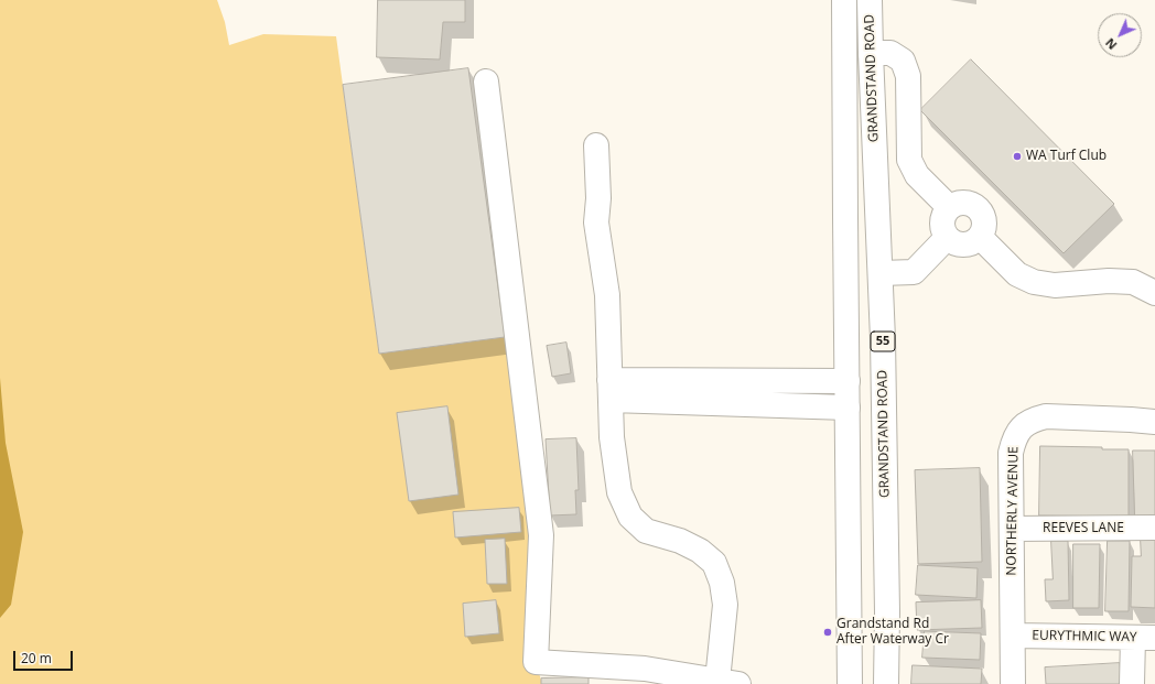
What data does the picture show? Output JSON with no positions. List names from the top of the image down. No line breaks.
{"streets":{"main road":["GRANDSTAND ROAD","55","NORTHERLY AVENUE","REEVES LANE","EURYTHMIC WAY"]},"crossings":[["NORTHERLY AVENUE","REEVES LANE"],["NORTHERLY AVENUE","EURYTHMIC WAY"]],"places":["WA Turf Club","Grandstand Rd After Waterway Cr"],"scale_bar":"20 m","north":"bottom left"}
